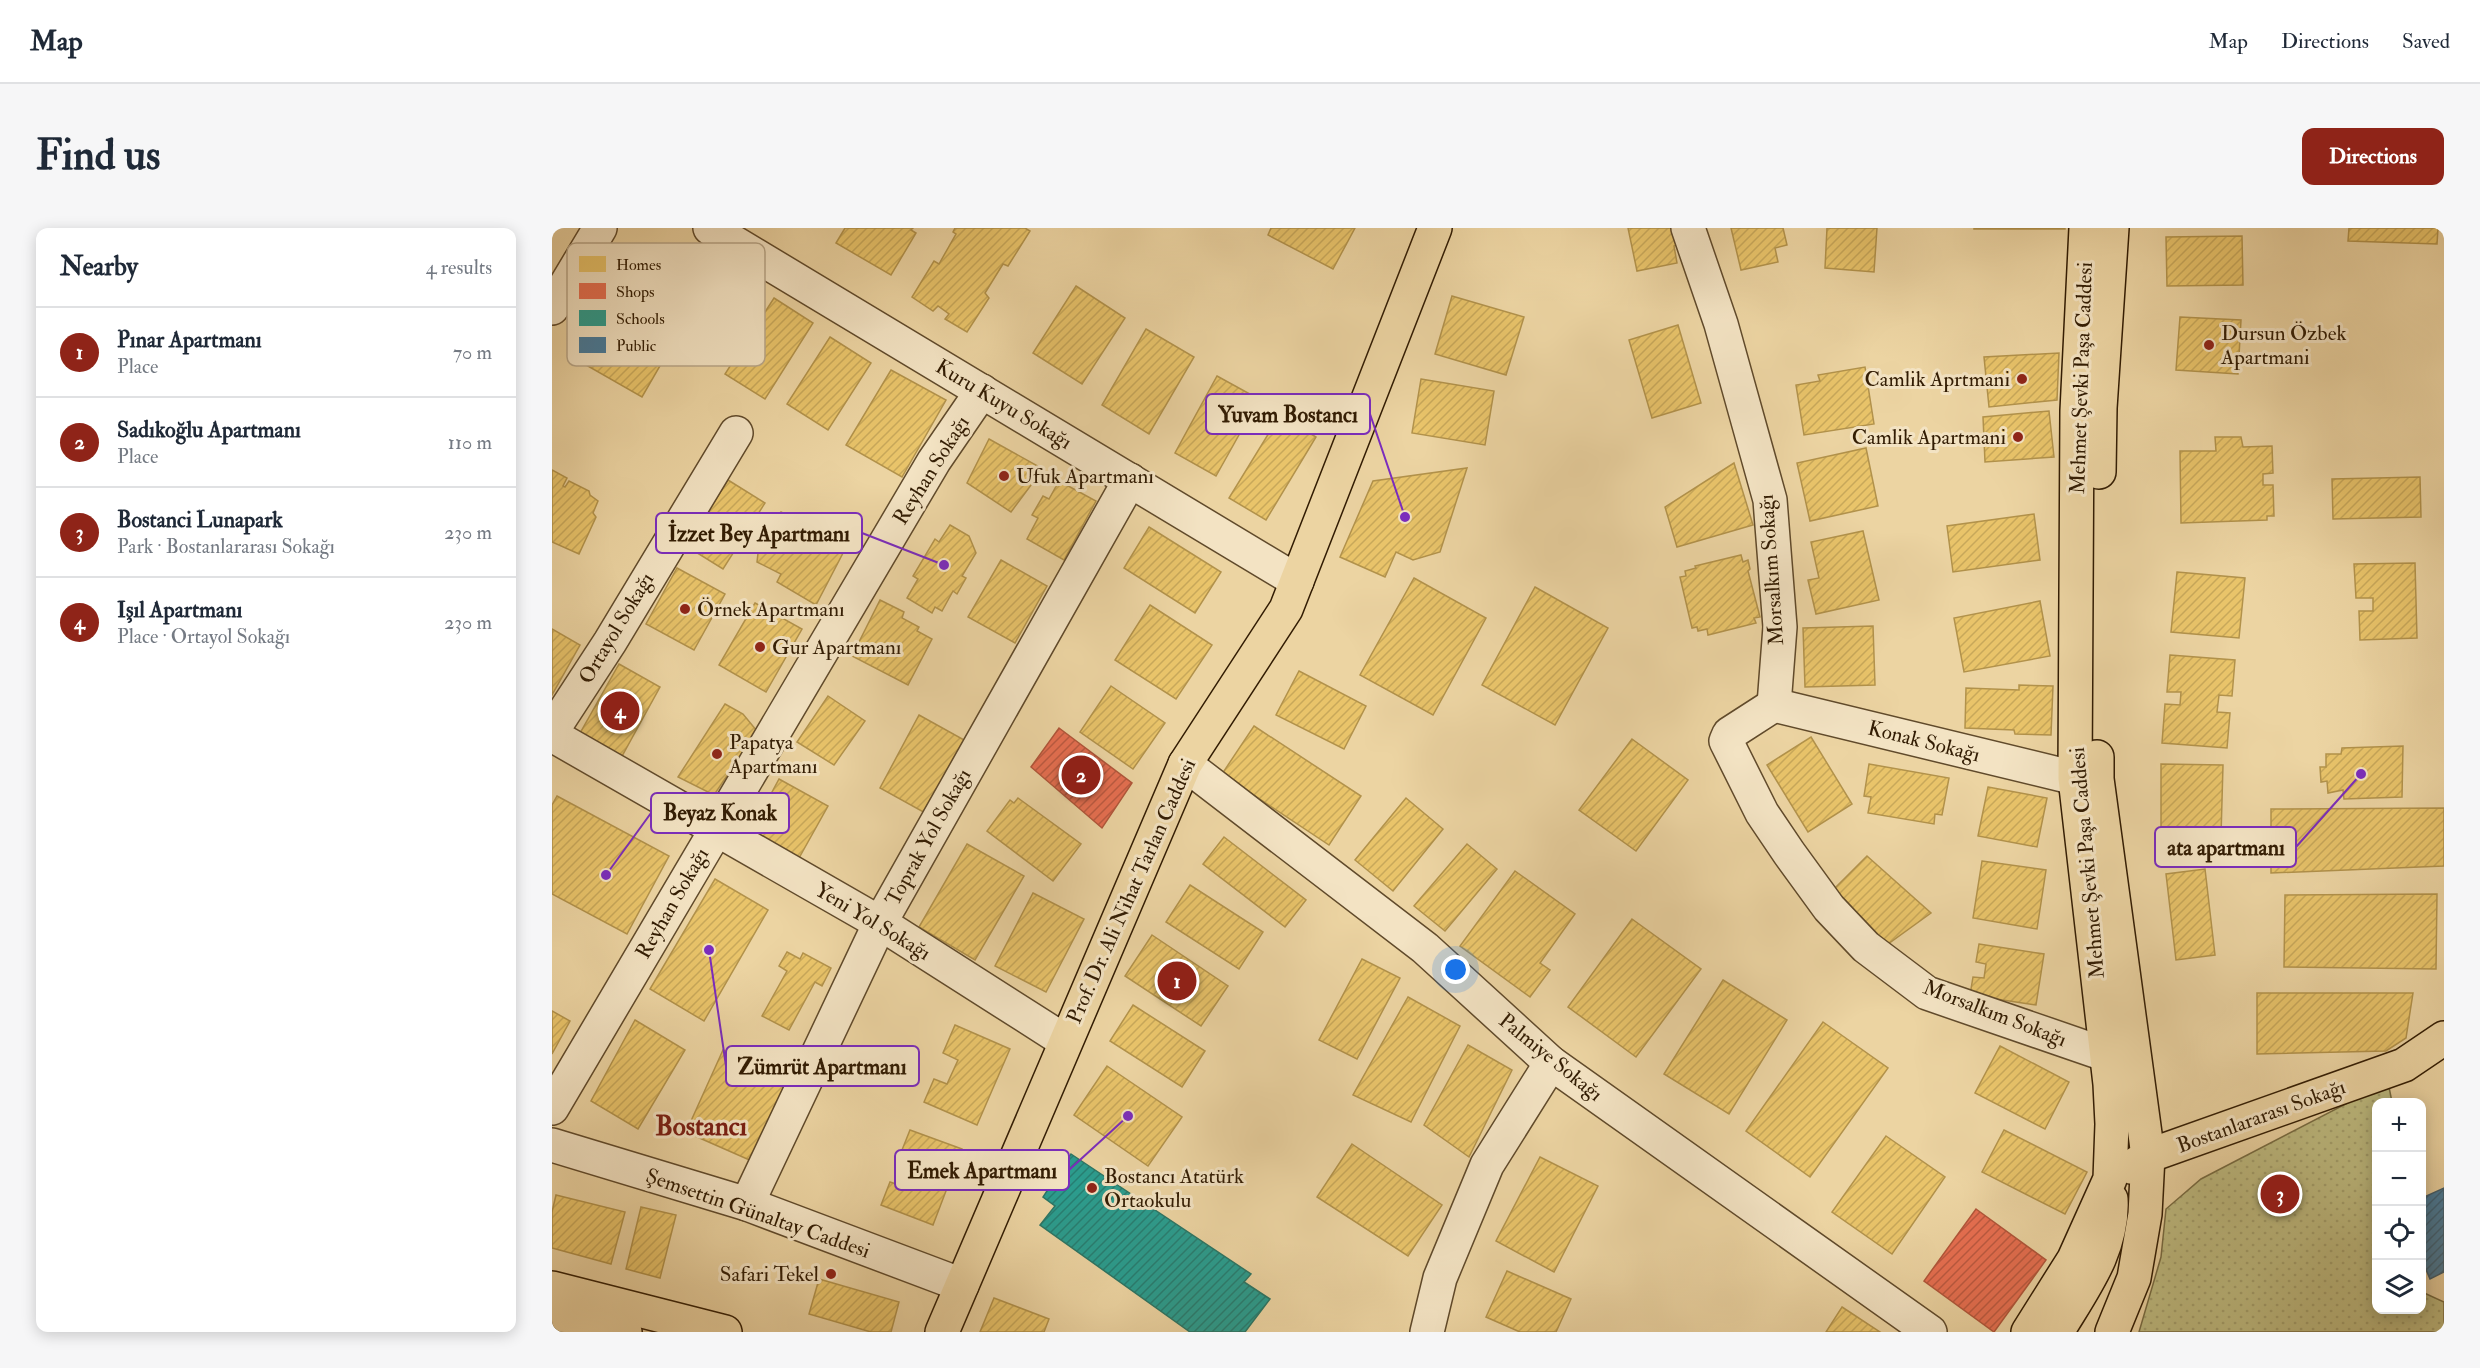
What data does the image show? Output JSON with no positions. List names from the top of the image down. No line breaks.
{"streets":{"main road":["Mehmet Şevki Paşa Caddesi","Prof. Dr. Ali Nihat Tarlan Caddesi","Bostanlararası Sokağı"],"street":["Kuru Kuyu Sokağı","Reyhan Sokağı","Morsalkım Sokağı","Ortayol Sokağı","Konak Sokağı","Toprak Yol Sokağı","Yeni Yol Sokağı","Palmiye Sokağı","Şemsettin Günaltay Caddesi"]},"crossings":[["Mehmet Şevki Paşa Caddesi","Morsalkım Sokağı"],["Mehmet Şevki Paşa Caddesi","Konak Sokağı"],["Mehmet Şevki Paşa Caddesi","Bostanlararası Sokağı"],["Kuru Kuyu Sokağı","Reyhan Sokağı"],["Kuru Kuyu Sokağı","Toprak Yol Sokağı"],["Kuru Kuyu Sokağı","Prof. Dr. Ali Nihat Tarlan Caddesi"],["Reyhan Sokağı","Yeni Yol Sokağı"],["Morsalkım Sokağı","Konak Sokağı"],["Ortayol Sokağı","Yeni Yol Sokağı"],["Toprak Yol Sokağı","Yeni Yol Sokağı"],["Toprak Yol Sokağı","Şemsettin Günaltay Caddesi"],["Prof. Dr. Ali Nihat Tarlan Caddesi","Yeni Yol Sokağı"],["Prof. Dr. Ali Nihat Tarlan Caddesi","Palmiye Sokağı"],["Prof. Dr. Ali Nihat Tarlan Caddesi","Şemsettin Günaltay Caddesi"]],"districts":["Bostancı"],"places":["Dursun Özbek Apartmani","Camlik Aprtmani","Camlik Apartmani","Ufuk Apartmanı","Yuvam Bostancı","İzzet Bey Apartmanı","Örnek Apartmanı","Gur Apartmanı","Papatya Apartmanı","ata apartmanı","Beyaz Konak","Zümrüt Apartmanı","Emek Apartmanı","Bostancı Atatürk Ortaokulu","Safari Tekel"],"legend":["Homes","Shops","Schools","Public"],"page":{"header":"Map","nav":["Map","Directions","Saved"],"buttons":"Directions","title":"Find us","heading":["Nearby","4 results"],"list":[{"mark":"1","name":"Pınar Apartmanı","note":"Place","value":"70 m"},{"mark":"2","name":"Sadıkoğlu Apartmanı","note":"Place","value":"110 m"},{"mark":"3","name":"Bostanci Lunapark","note":"Park · Bostanlararası Sokağı","value":"230 m"},{"mark":"4","name":"Işıl Apartmanı","note":"Place · Ortayol Sokağı","value":"230 m"}],"pins":["4","2","1","3"],"map_buttons":["+","−"]}}
